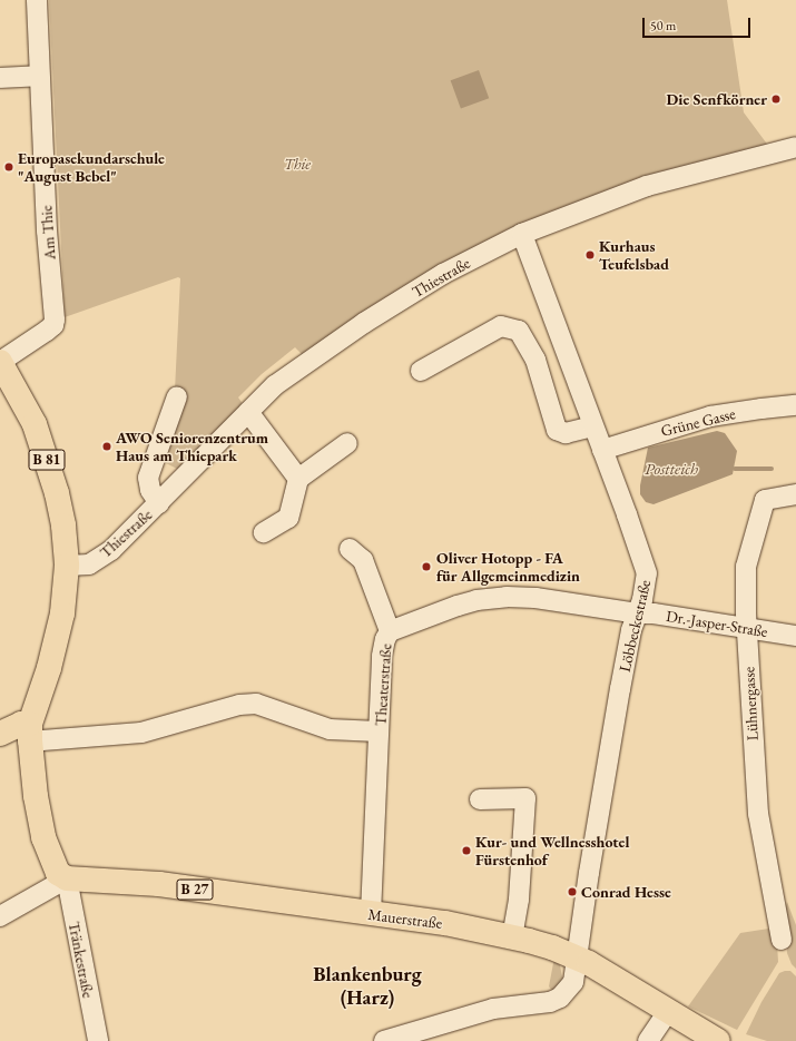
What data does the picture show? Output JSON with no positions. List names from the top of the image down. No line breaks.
{"streets":{"main road":["B 81","B 27","Mauerstraße"],"street":["Am Thie","Thiestraße","Grüne Gasse","Dr.-Jasper-Straße","Löbbeckestraße","Theaterstraße","Lühnergasse","Tränkestraße"]},"crossings":[["Am Thie","B 81"],["Thiestraße","B 81"],["Thiestraße","Löbbeckestraße"],["Grüne Gasse","Löbbeckestraße"],["Dr.-Jasper-Straße","Löbbeckestraße"],["Dr.-Jasper-Straße","Theaterstraße"],["Dr.-Jasper-Straße","Lühnergasse"],["Löbbeckestraße","Theaterstraße"],["Löbbeckestraße","Mauerstraße"],["Theaterstraße","Mauerstraße"],["Mauerstraße","Tränkestraße"]],"districts":["Blankenburg (Harz)"],"water":["Postteich"],"parks":["Thie"],"places":["Die Senfkörner","Europasekundarschule \"August Bebel\"","Kurhaus Teufelsbad","AWO Seniorenzentrum Haus am Thiepark","Oliver Hotopp - FA für Allgemeinmedizin","Kur- und Wellnesshotel Fürstenhof","Conrad Hesse"],"scale_bar":"50 m"}
